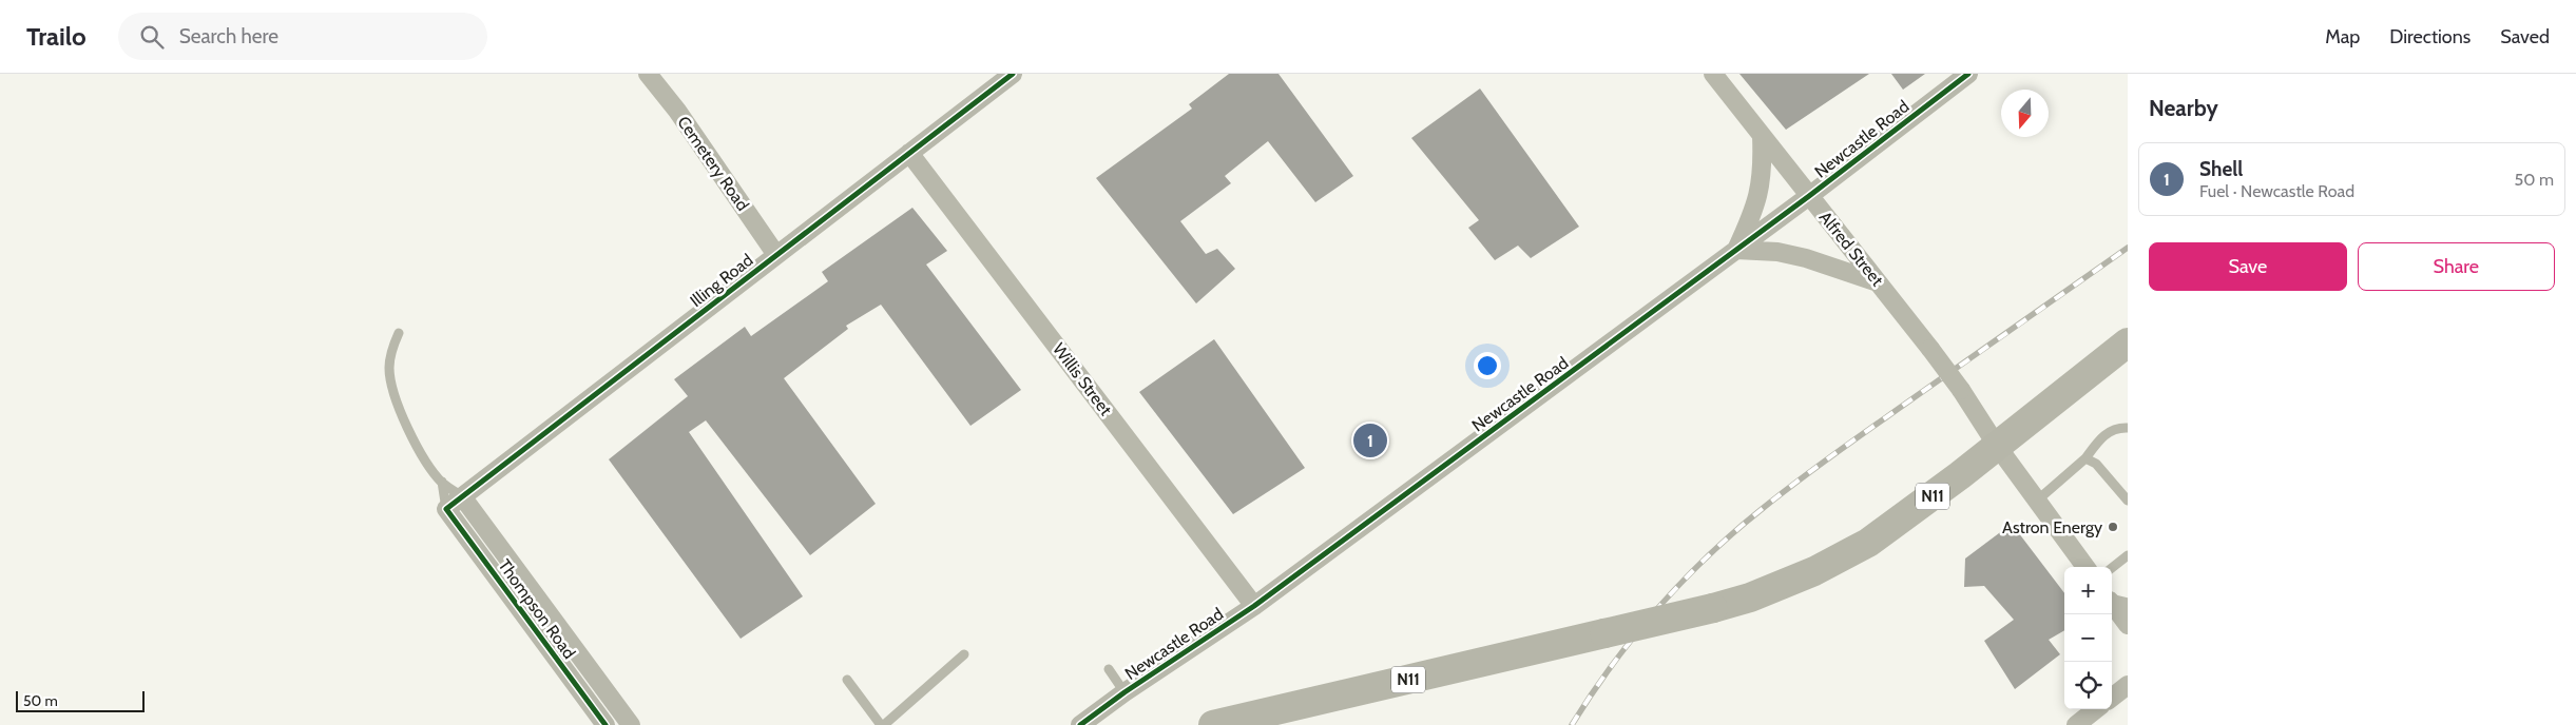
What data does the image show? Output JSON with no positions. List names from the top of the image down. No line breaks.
{"streets":{"highway":["N11"],"street":["Newcastle Road","Cemetery Road","Alfred Street","Illing Road","Willis Street","Thompson Road"]},"crossings":[["Newcastle Road","Alfred Street"],["Newcastle Road","Willis Street"],["Cemetery Road","Illing Road"],["Alfred Street","N11"],["Illing Road","Willis Street"],["Illing Road","Thompson Road"]],"places":["Astron Energy"],"scale_bar":"50 m","north":"bottom","page":{"header":"Trailo","search":"Search here","nav":["Map","Directions","Saved"],"heading":"Nearby","list":[{"mark":"1","name":"Shell","note":"Fuel · Newcastle Road","value":"50 m"}],"buttons":["Save","Share"],"pins":"1","map_buttons":["+","−"],"scale":"50 m"}}
